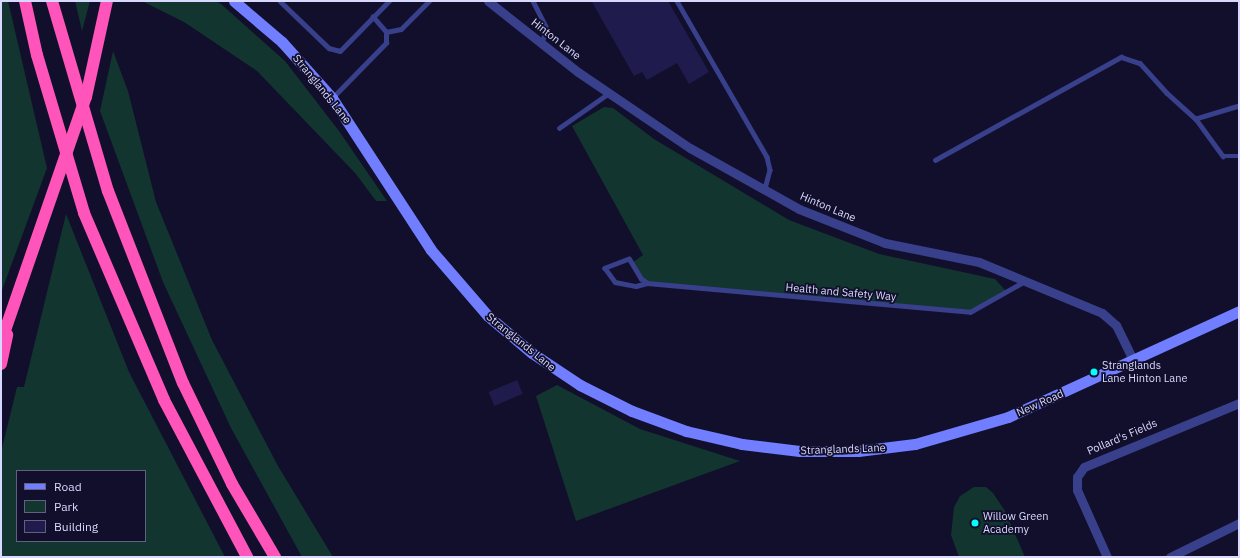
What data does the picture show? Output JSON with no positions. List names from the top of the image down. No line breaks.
{"streets":{"main road":["Stranglands Lane","New Road"],"street":["Hinton Lane","Pollard's Fields"],"lane":["Health and Safety Way"]},"crossings":[["Hinton Lane","Health and Safety Way"],["Hinton Lane","New Road"],["Stranglands Lane","New Road"]],"places":["Stranglands Lane Hinton Lane","Willow Green Academy"],"legend":["Road","Park","Building"]}
